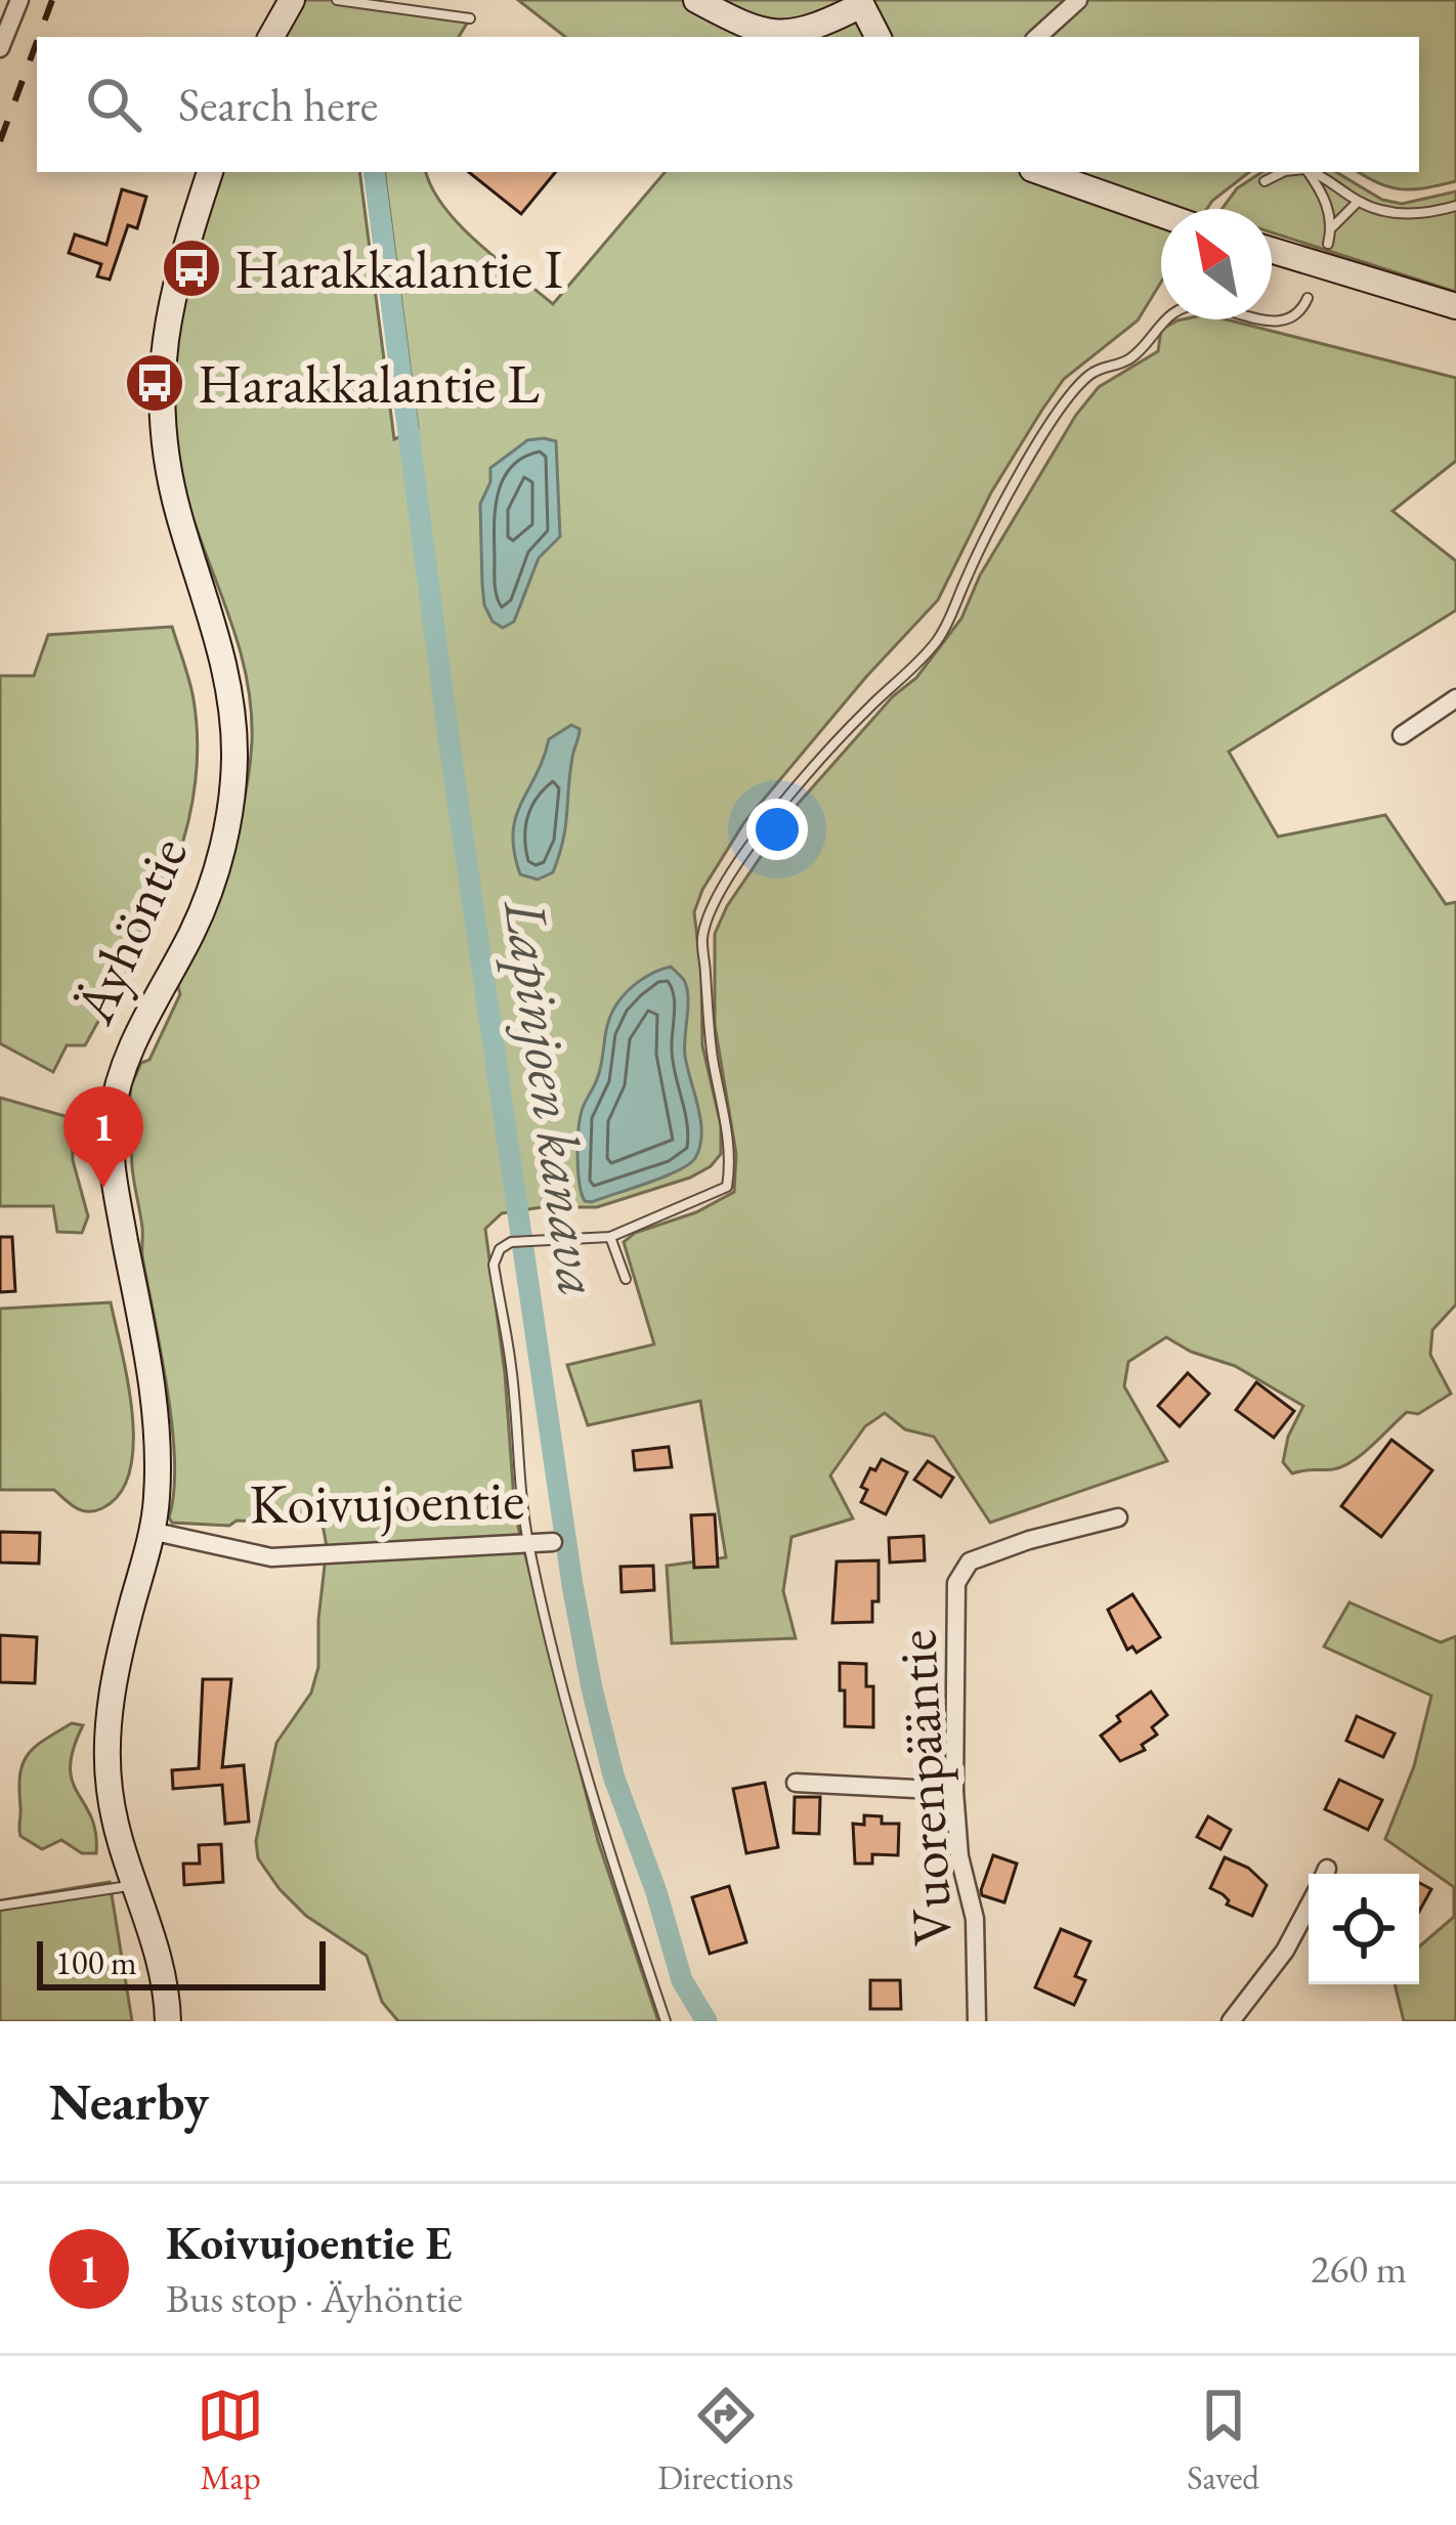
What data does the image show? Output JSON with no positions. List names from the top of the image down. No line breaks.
{"streets":{"main road":["Äyhöntie"],"street":["Koivujoentie","Vuorenpääntie"]},"crossings":[["Äyhöntie","Koivujoentie"]],"water":["Lapinjoen kanava"],"places":{"bus stop":["Harakkalantie I","Harakkalantie L"]},"scale_bar":"100 m","north":"top left","page":{"search":"Search here","pins":"1","scale":"100 m","heading":"Nearby","list":[{"mark":"1","name":"Koivujoentie E","note":"Bus stop · Äyhöntie","value":"260 m"}],"nav":["Map","Directions","Saved"]}}
